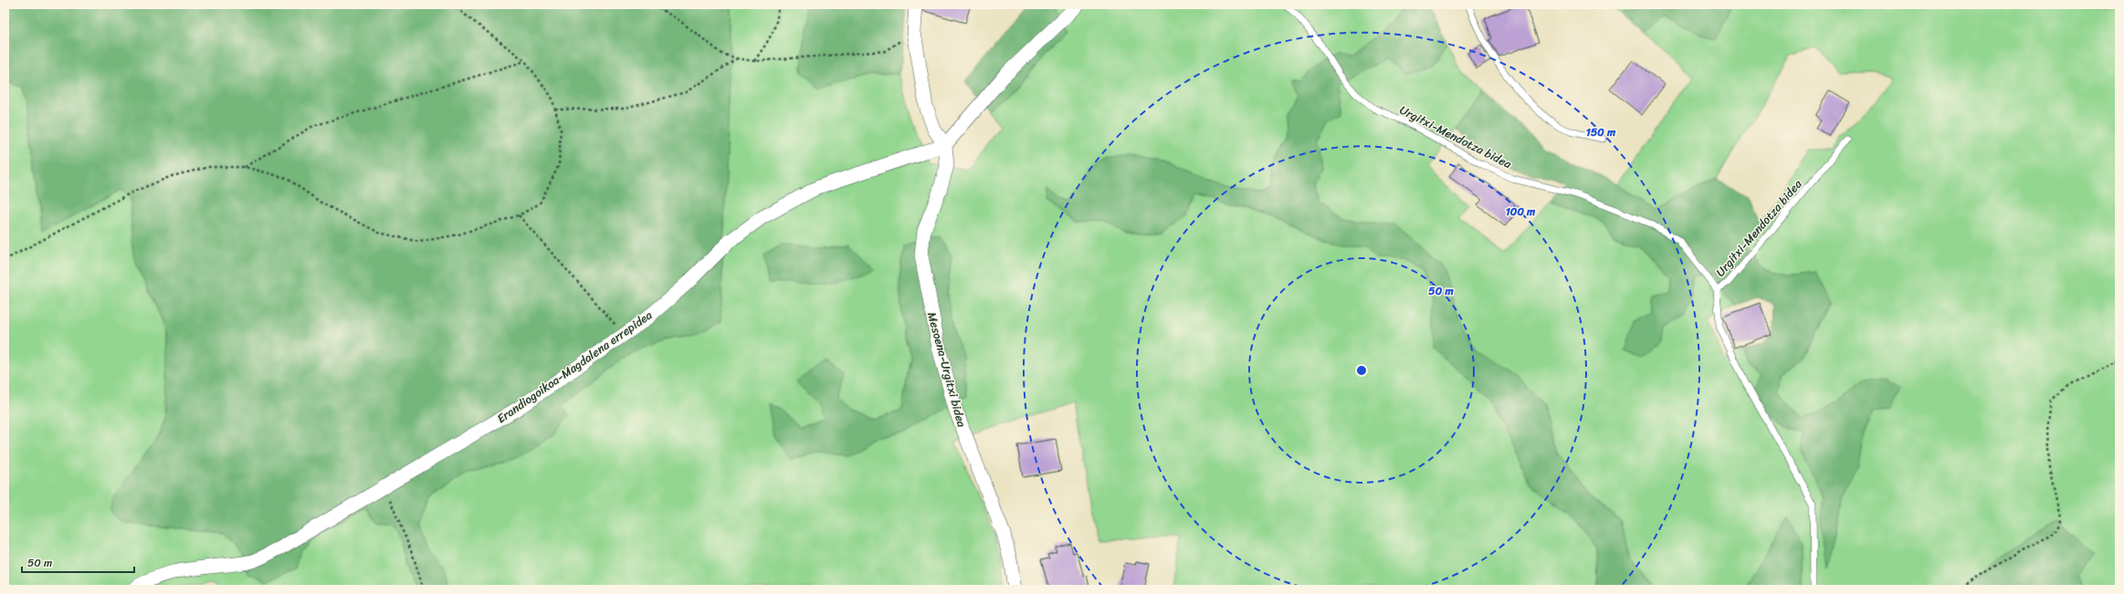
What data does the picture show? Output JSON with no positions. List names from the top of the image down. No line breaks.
{"streets":{"street":["Erandiogoikoa-Magdalena errepidea","Mesoena-Urgitxi bidea"],"lane":["Urgitxi-Mendotza bidea"]},"crossings":[["Erandiogoikoa-Magdalena errepidea","Mesoena-Urgitxi bidea"]],"scale_bar":"50 m","rings":["150 m","100 m","50 m"]}
